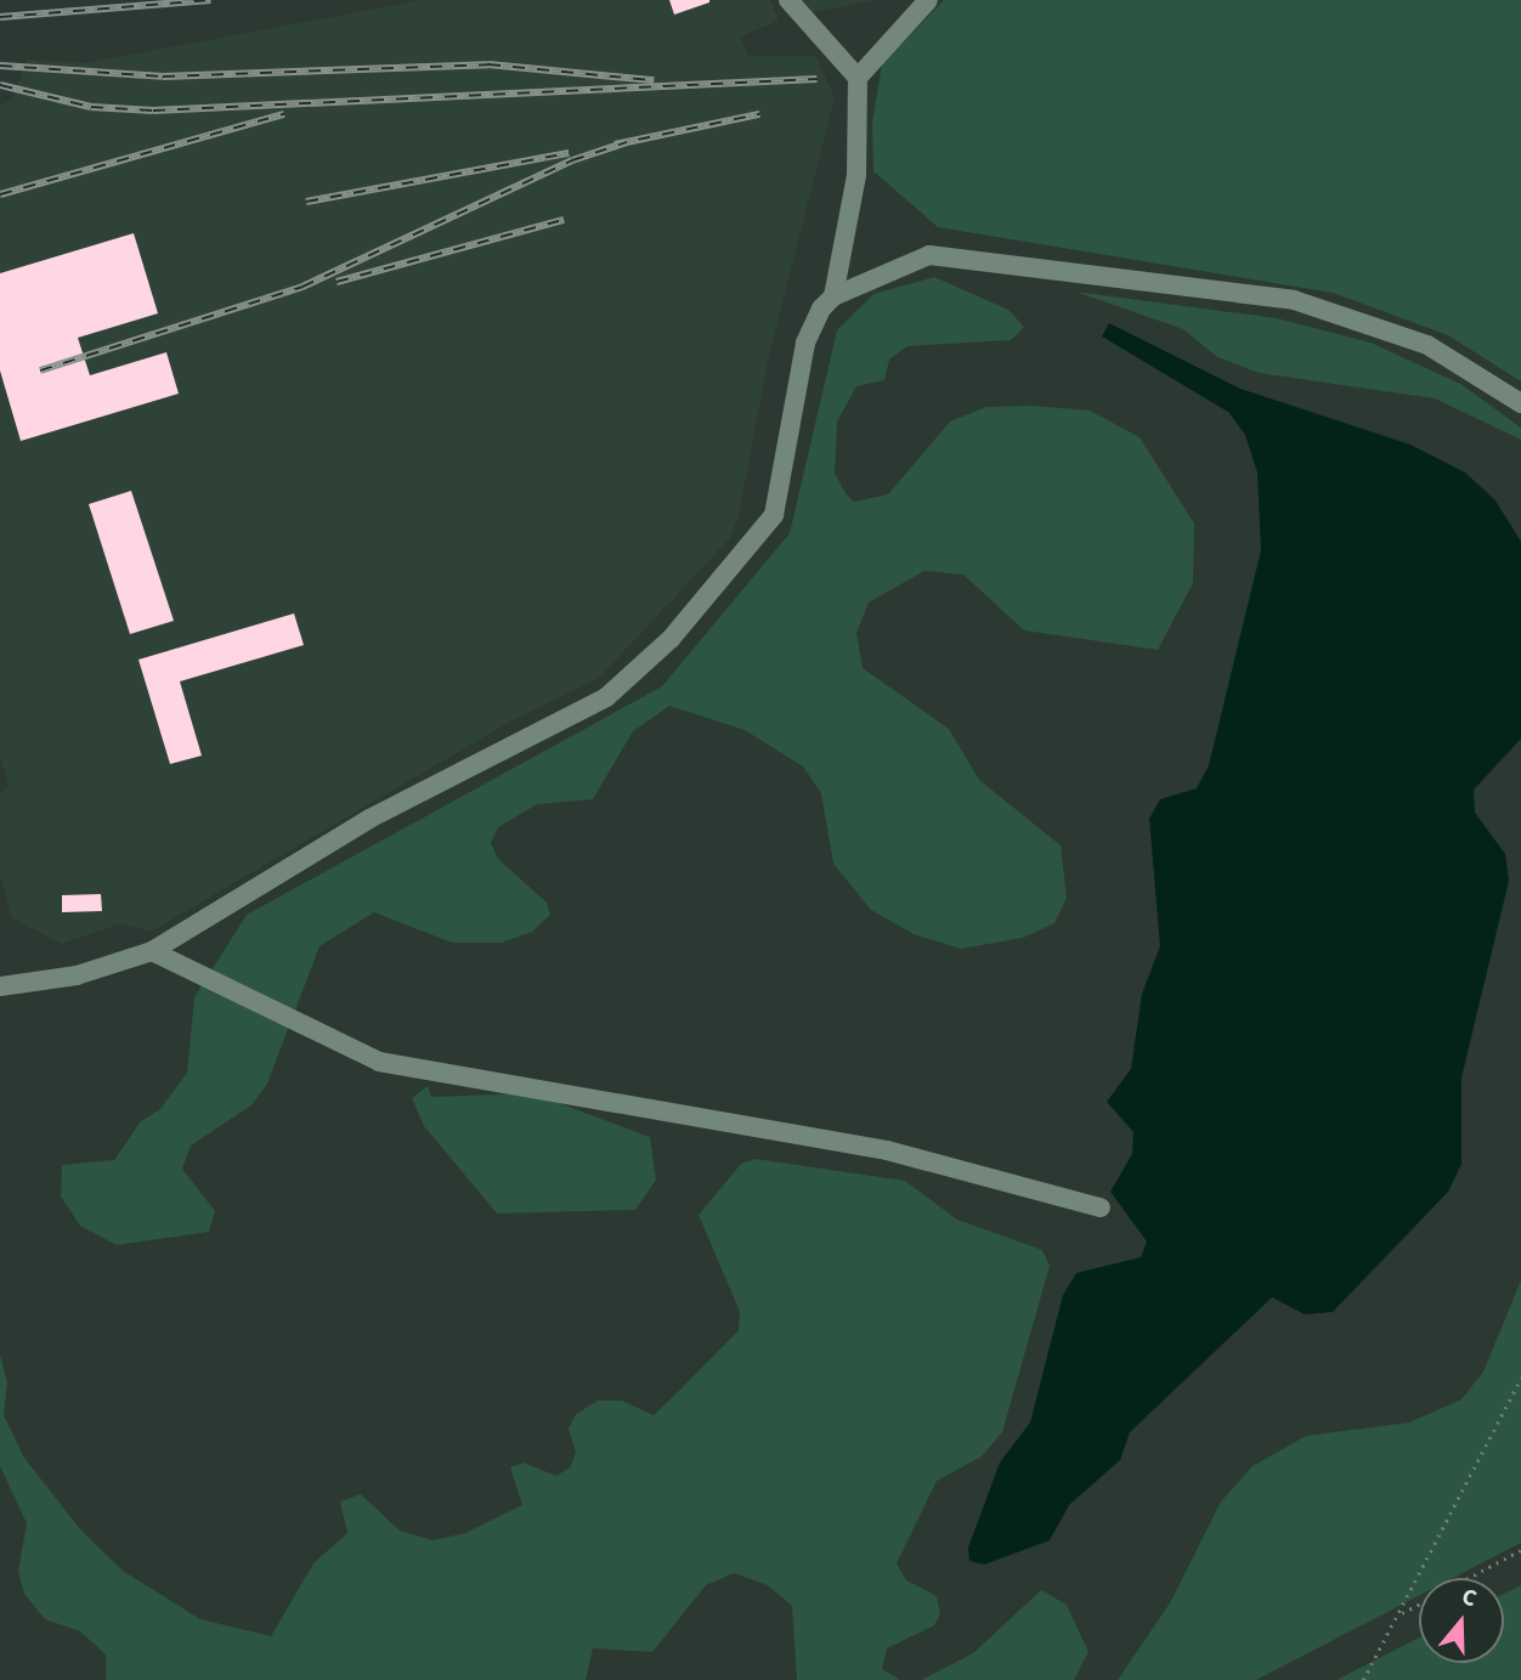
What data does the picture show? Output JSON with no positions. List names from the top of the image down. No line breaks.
{"north":"top"}
